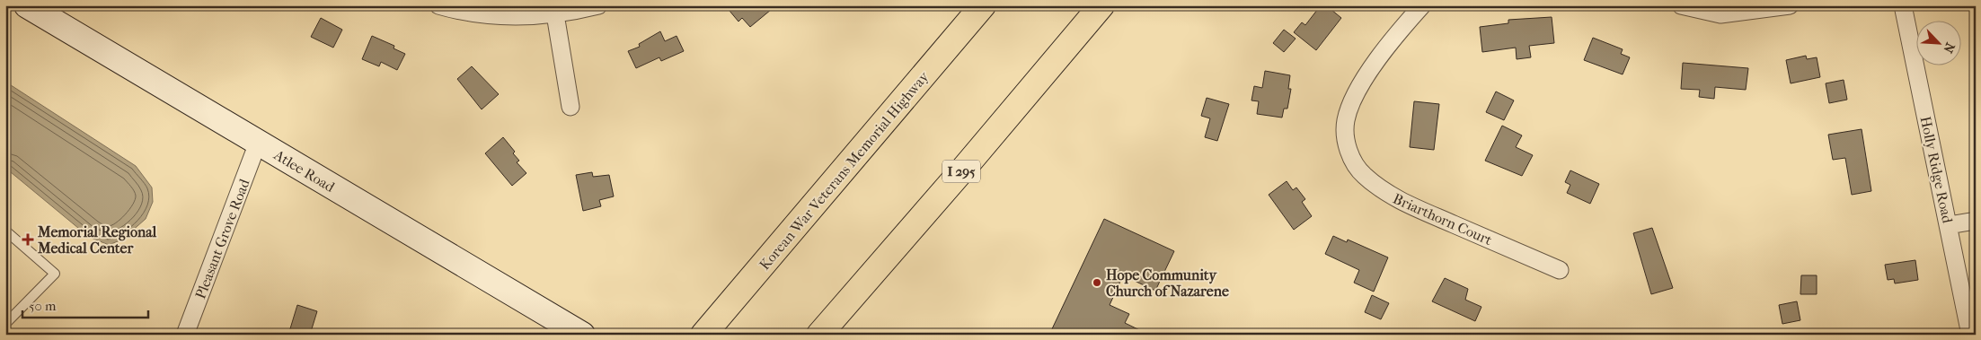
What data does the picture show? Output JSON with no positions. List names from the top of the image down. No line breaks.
{"streets":{"highway":["Korean War Veterans Memorial Highway","I 295"],"main road":["Atlee Road"],"street":["Holly Ridge Road","Briarthorn Court","Pleasant Grove Road"]},"crossings":[["Atlee Road","Pleasant Grove Road"]],"places":{"health":["Memorial Regional Medical Center"],"other":["Hope Community Church of Nazarene"]},"scale_bar":"50 m","north":"bottom right"}
